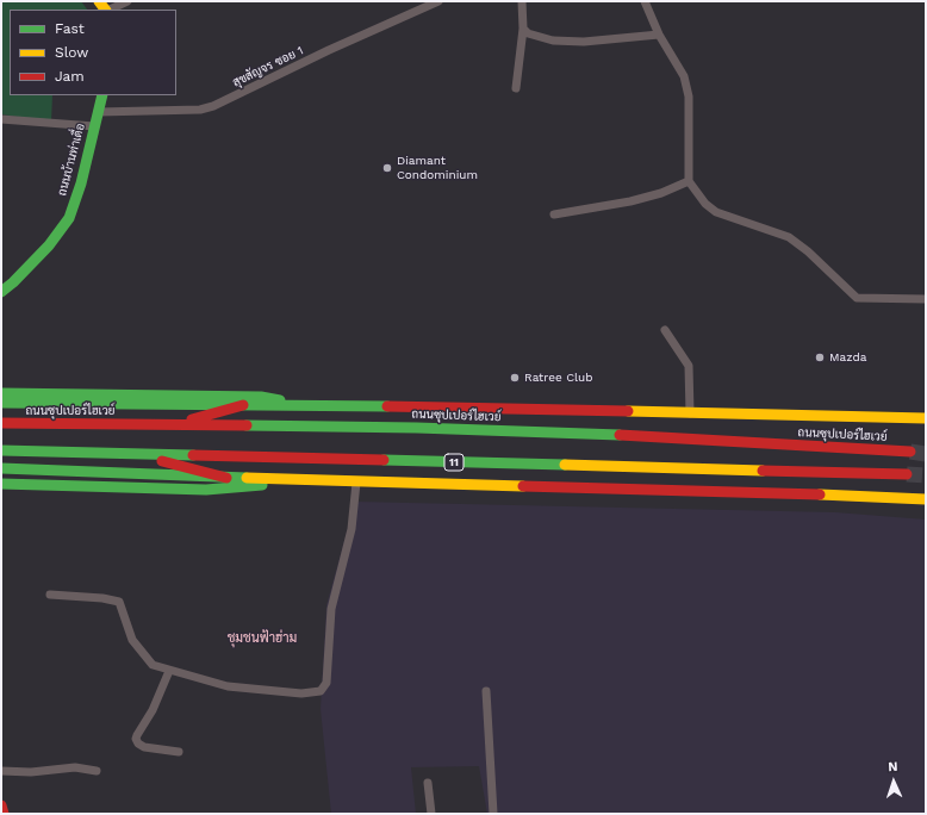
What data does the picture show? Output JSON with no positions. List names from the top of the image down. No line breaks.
{"streets":{"main road":["ถนนบ้านท่าเดื่อ","ถนนซุปเปอร์ไฮเวย์","11"],"street":["สุขสัญจร ซอย 1"]},"crossings":[["สุขสัญจร ซอย 1","ถนนบ้านท่าเดื่อ"]],"districts":["ชุมชนฟ้าฮ่าม"],"places":["Diamant Condominium","Mazda","Ratree Club"],"legend":["Fast","Slow","Jam"],"north":"top"}
